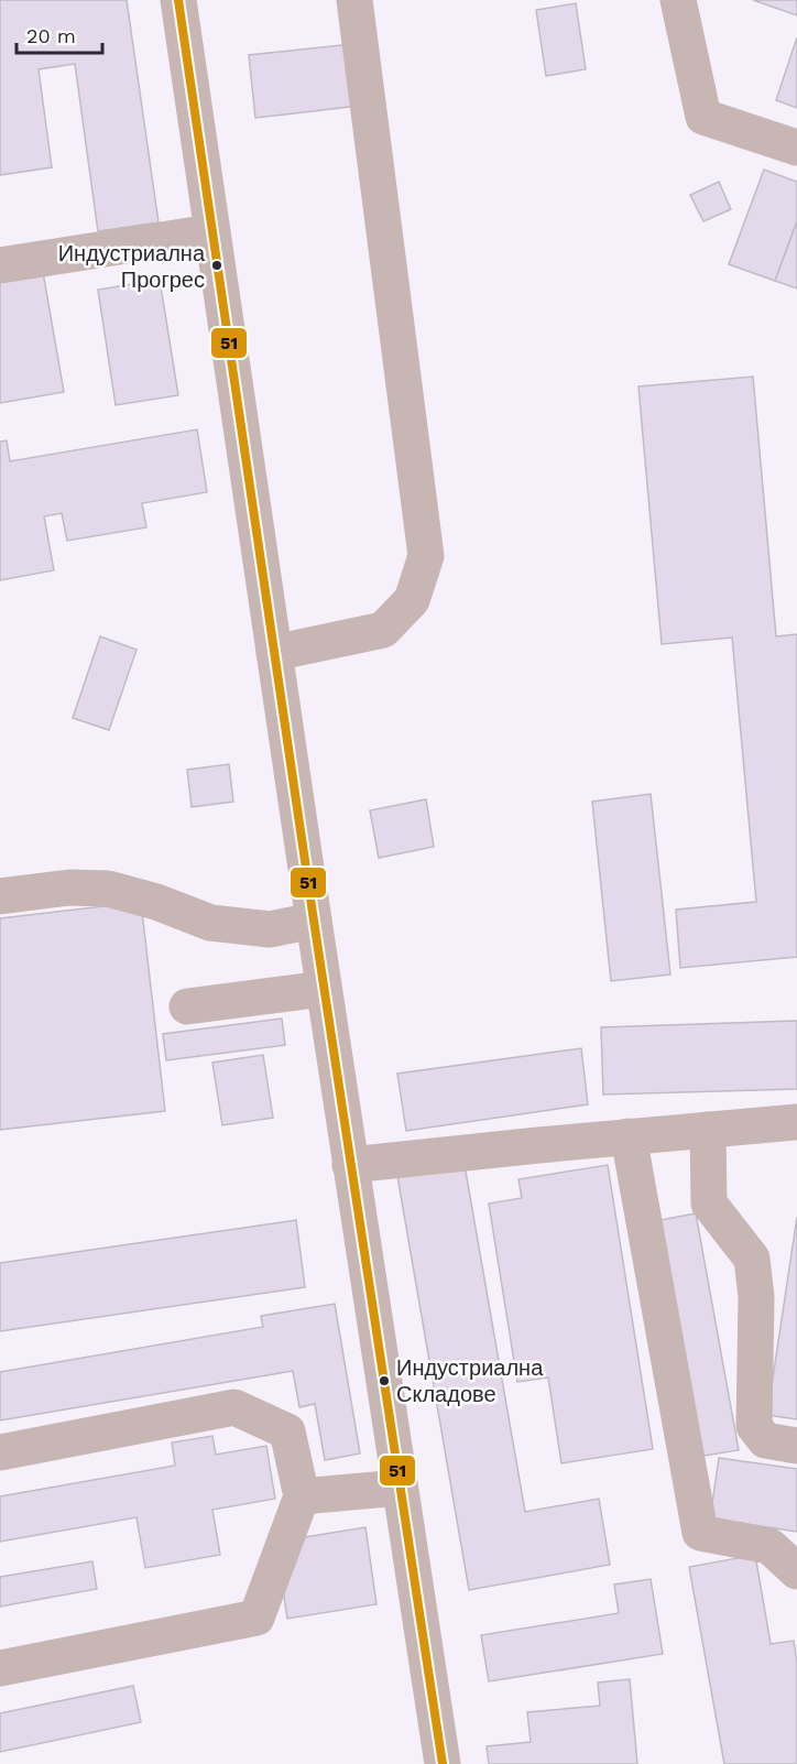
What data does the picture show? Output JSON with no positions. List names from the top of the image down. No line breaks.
{"places":["Индустриална Прогрес","Индустриална Складове"],"lines":["transit line 51"],"scale_bar":"20 m"}
